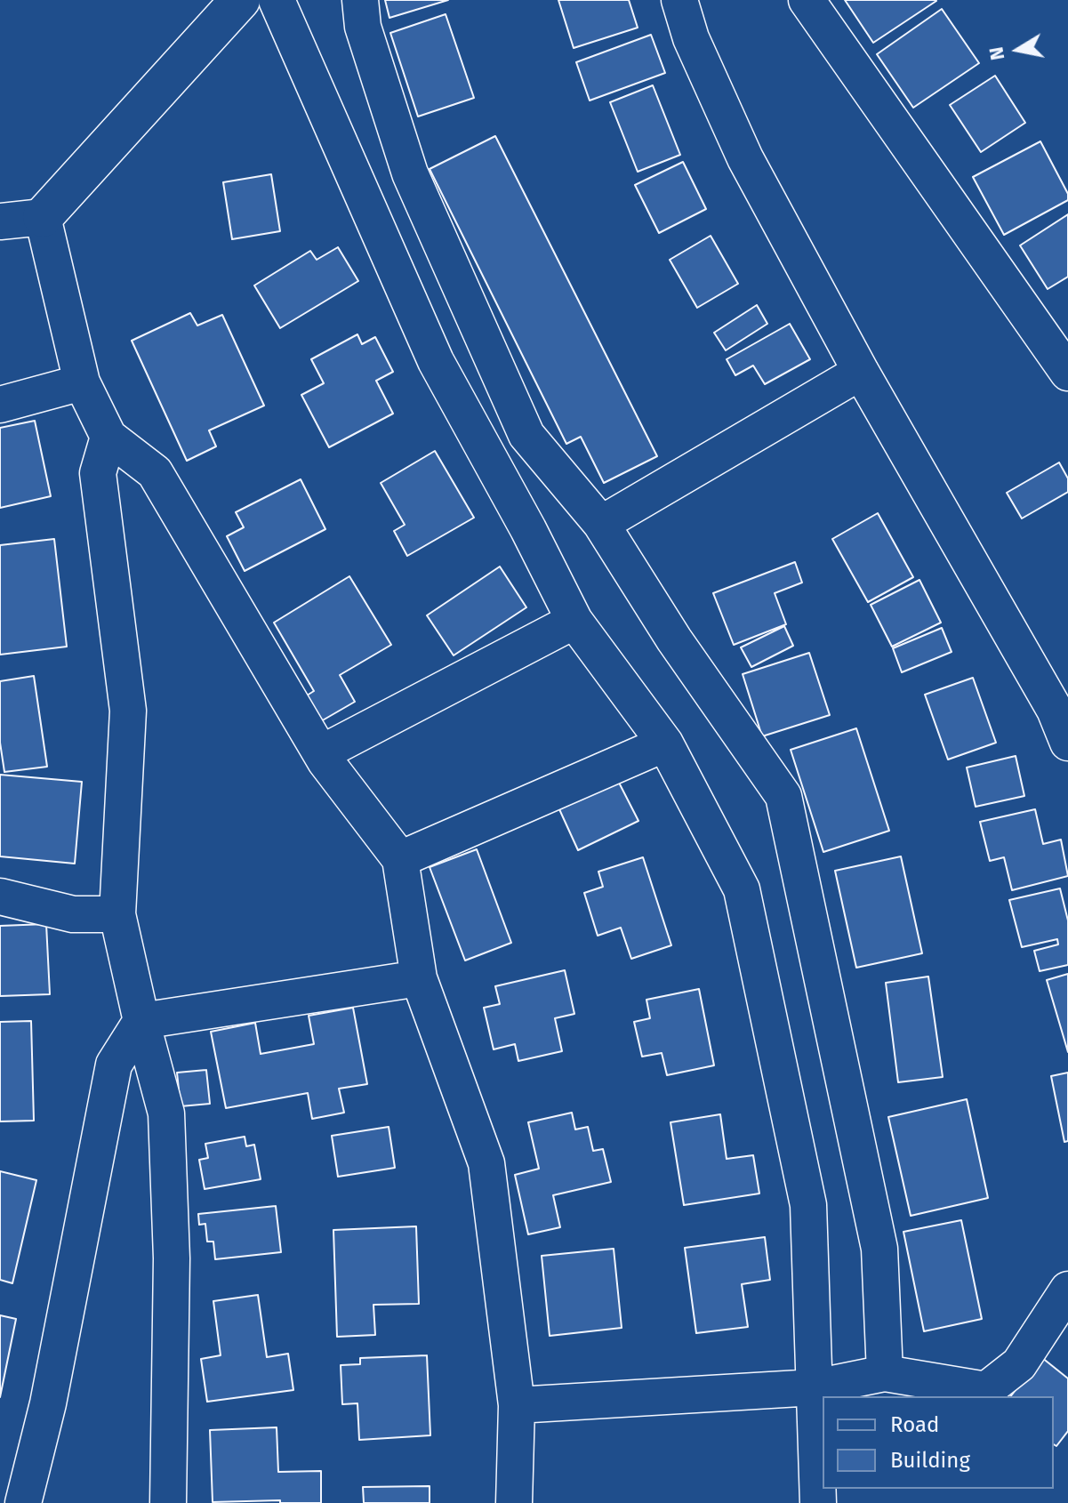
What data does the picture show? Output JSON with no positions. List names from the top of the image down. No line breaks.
{"legend":["Road","Building"],"north":"left"}
